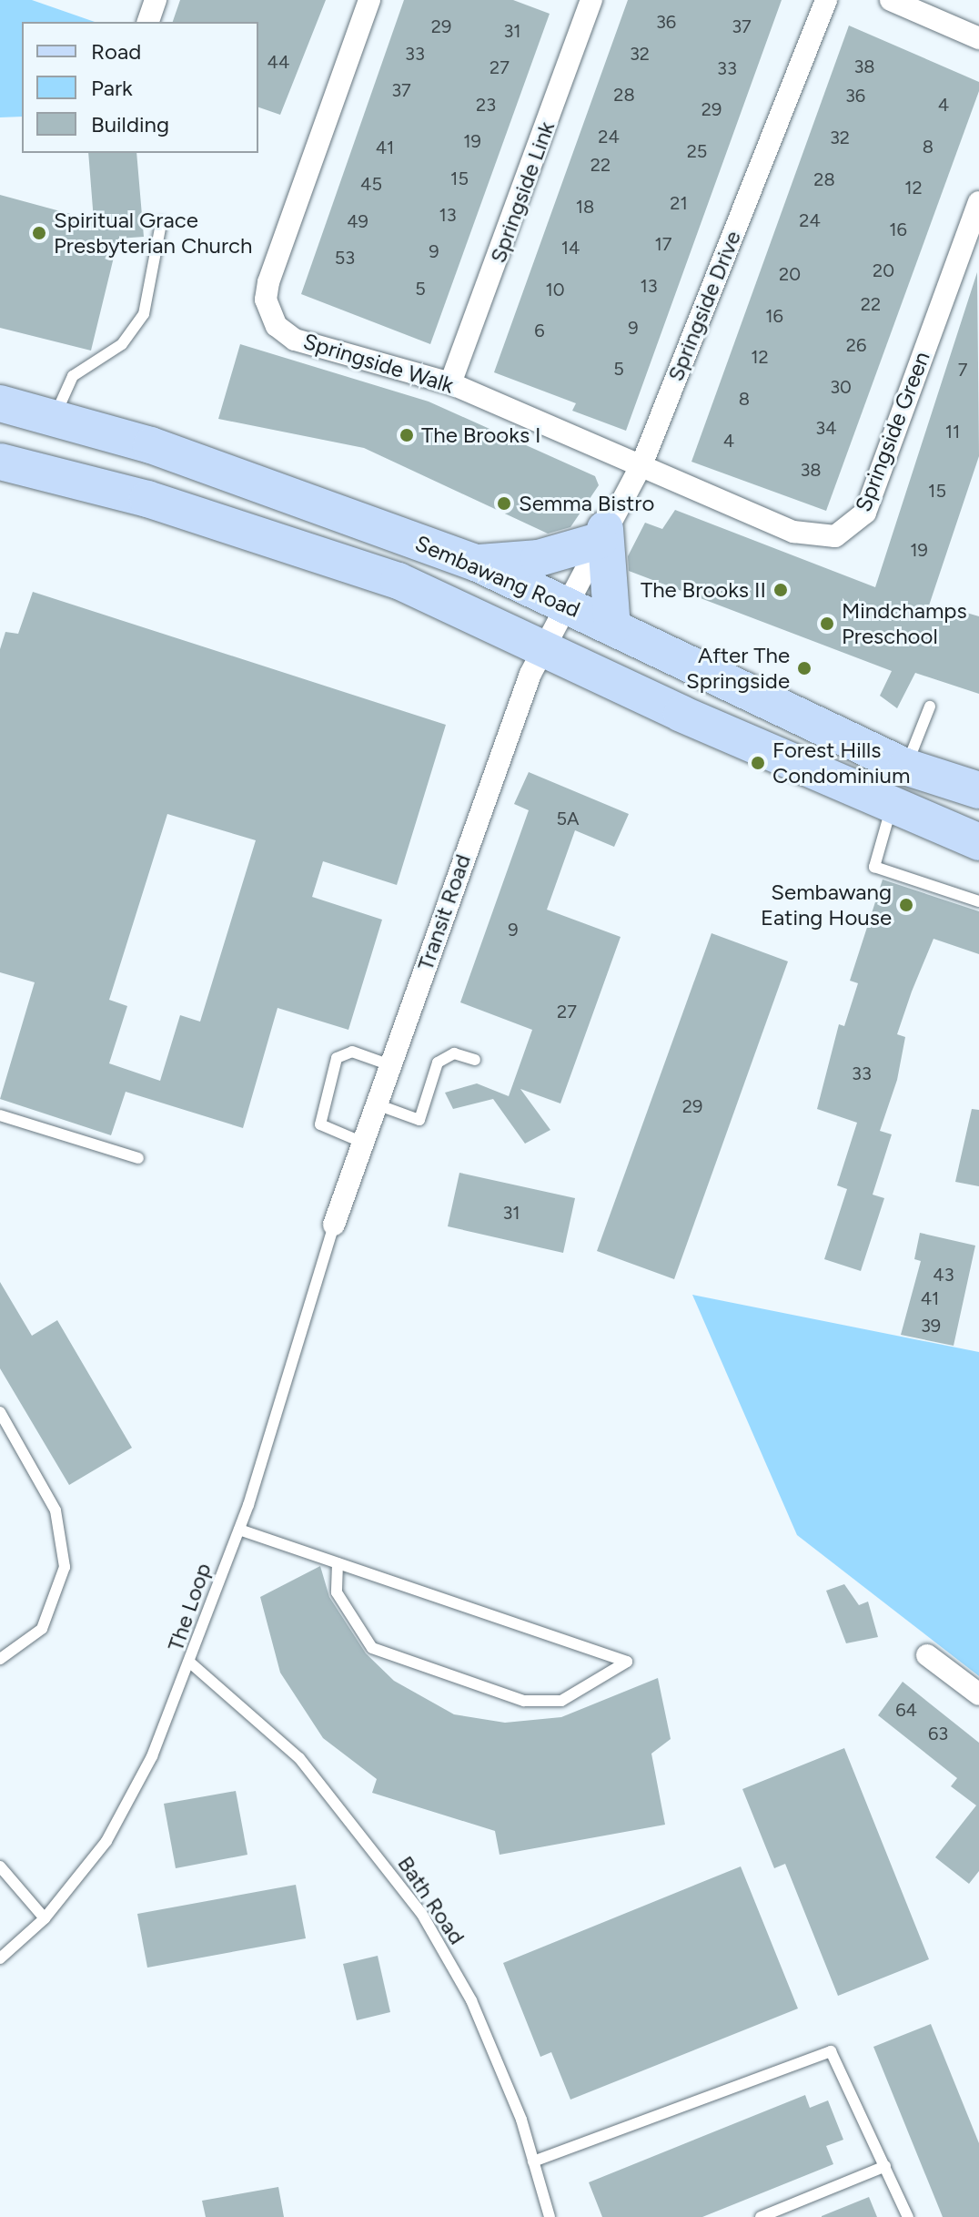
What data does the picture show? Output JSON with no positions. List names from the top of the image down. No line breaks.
{"streets":{"main road":["Sembawang Road"],"street":["Springside Link","Springside Drive","Springside Walk","Springside Green","Transit Road"],"lane":["The Loop","Bath Road"]},"crossings":[["Springside Link","Springside Walk"],["Springside Drive","Springside Walk"],["Springside Drive","Springside Green"],["Springside Drive","Sembawang Road"],["Springside Drive","Transit Road"],["Springside Walk","Springside Green"],["Sembawang Road","Transit Road"],["Transit Road","The Loop"],["The Loop","Bath Road"]],"places":["Spiritual Grace Presbyterian Church","The Brooks I","Semma Bistro","The Brooks II","Mindchamps Preschool","After The Springside","Forest Hills Condominium","Sembawang Eating House"],"house_numbers":["36","29","37","31","33","32","44","38","27","33","37","28","36","23","4","29","24","32","19","8","41","25","22","15","28","45","12","21","18","13","24","49","16","17","14","9","53","20","20","13","5","10","22","16","9","6","26","12","5","7","30","8","34","11","4","38","15","19","5A","9","27","33","29","31","43","41","39","64","63"],"legend":["Road","Park","Building"]}
